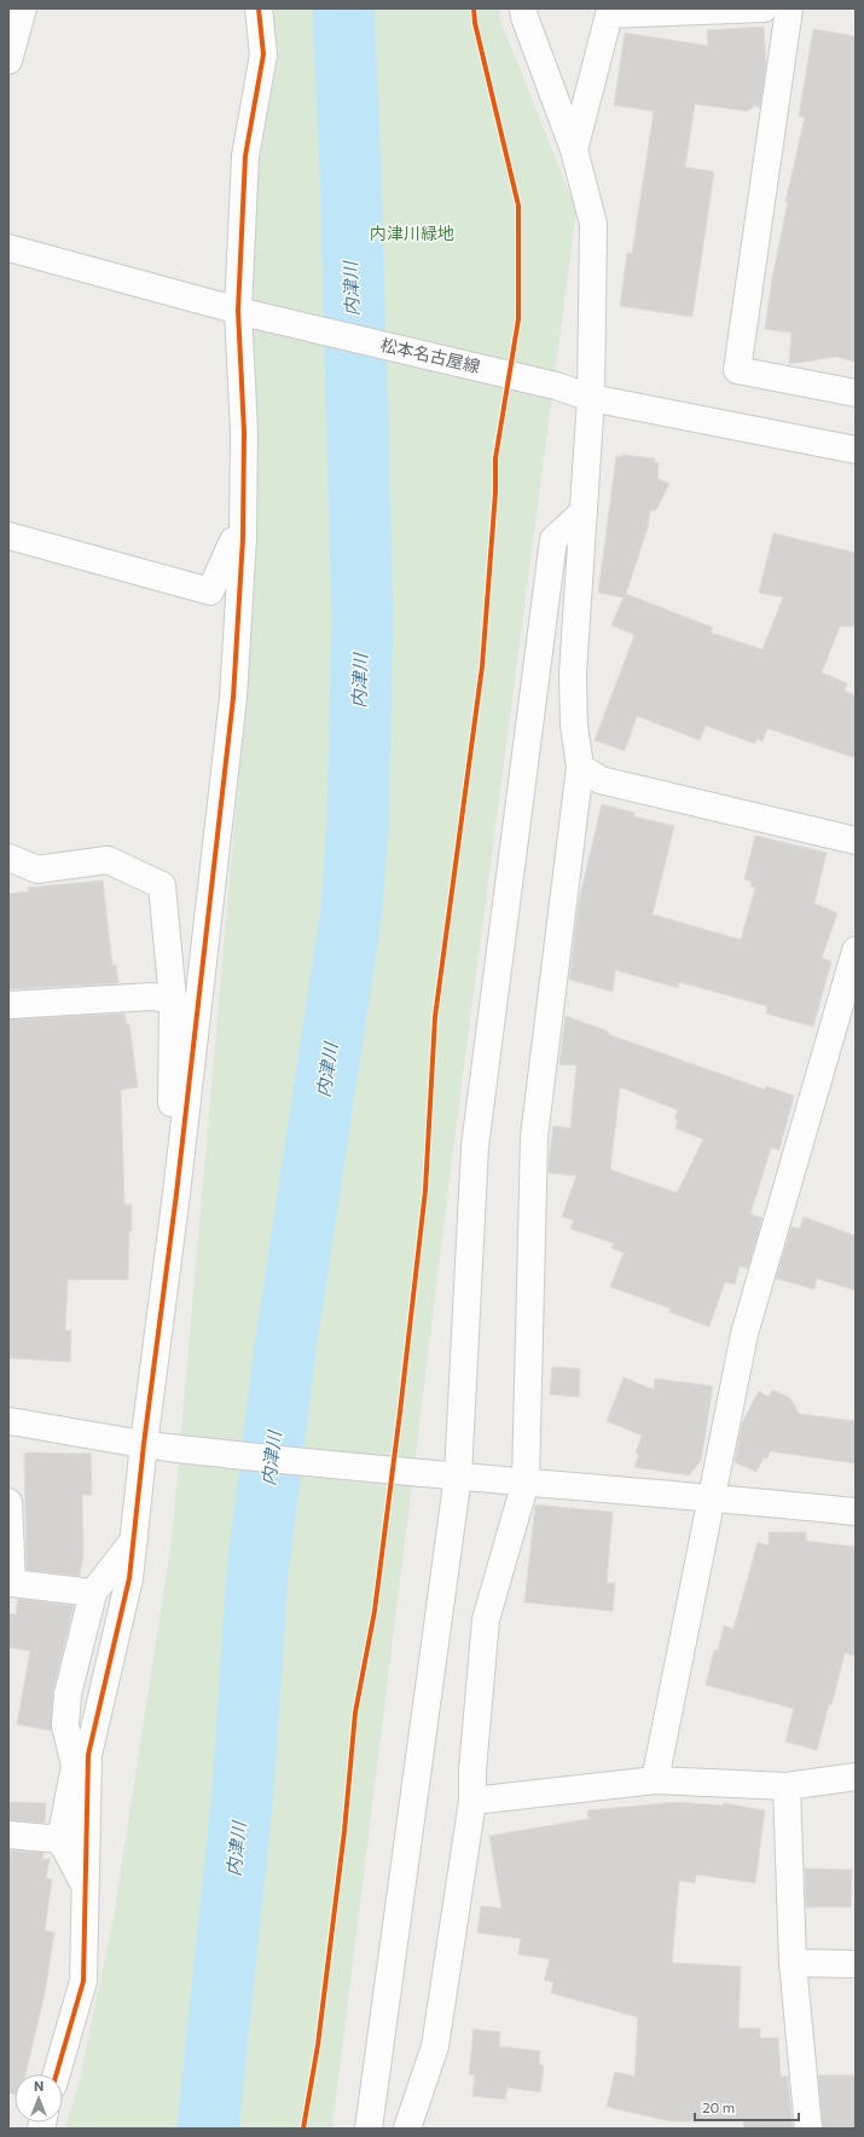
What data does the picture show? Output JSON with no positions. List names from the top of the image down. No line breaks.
{"streets":{"street":["松本名古屋線"]},"water":["内津川"],"parks":["内津川緑地"],"scale_bar":"20 m","north":"top"}
